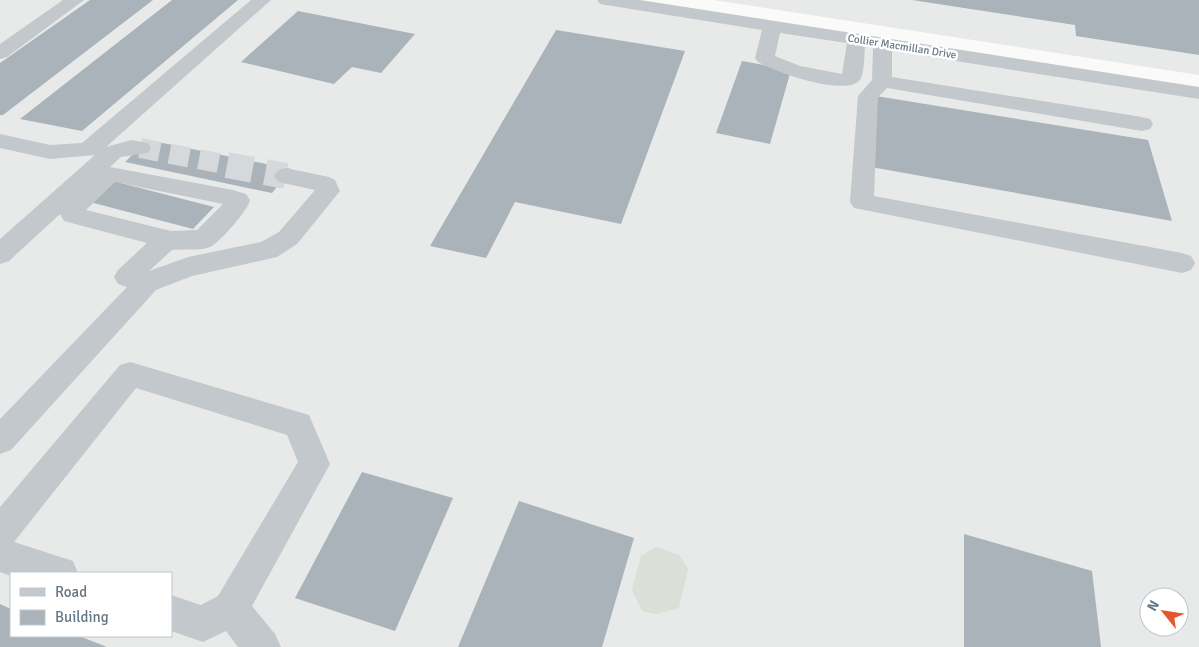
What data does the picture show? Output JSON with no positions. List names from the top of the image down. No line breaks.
{"streets":{"street":["Collier Macmillan Drive"]},"legend":["Road","Building"],"north":"top left"}
